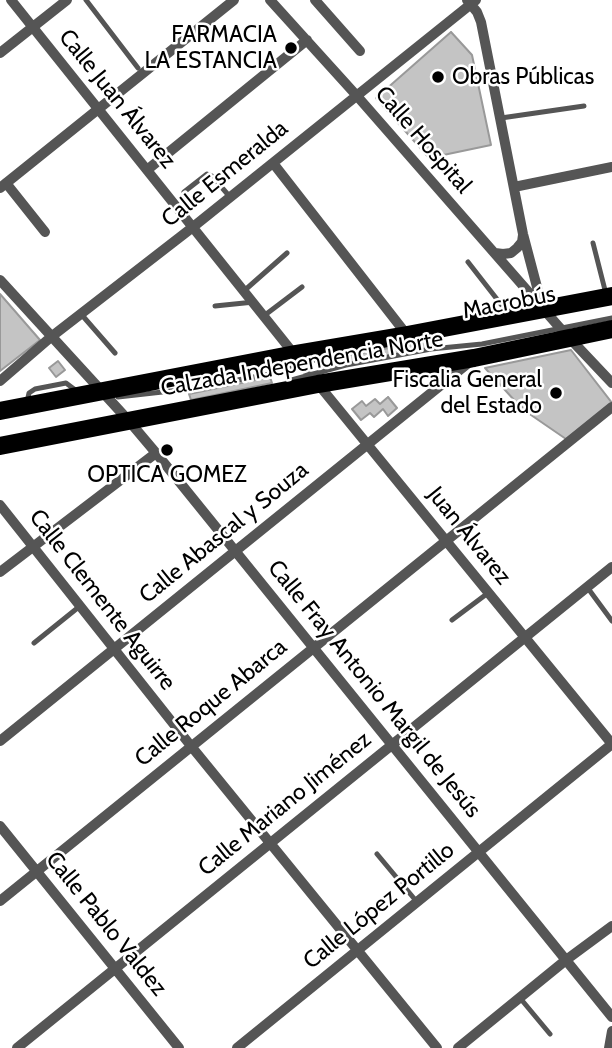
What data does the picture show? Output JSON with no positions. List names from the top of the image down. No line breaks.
{"streets":{"main road":["Calzada Independencia Norte"],"street":["Calle Juan Álvarez","Calle Hospital","Calle Esmeralda","Calle Abascal y Souza","Juan Álvarez","Calle Clemente Aguirre","Calle Fray Antonio Margil de Jesús","Calle Roque Abarca","Calle Mariano Jiménez","Calle López Portillo","Calle Pablo Valdez"],"lane":["Macrobús"]},"crossings":[["Calle Juan Álvarez","Calle Esmeralda"],["Calle Juan Álvarez","Calzada Independencia Norte"],["Calle Juan Álvarez","Juan Álvarez"],["Calle Hospital","Calle Esmeralda"],["Calle Hospital","Macrobús"],["Calle Hospital","Calzada Independencia Norte"],["Calle Esmeralda","Calle Fray Antonio Margil de Jesús"],["Macrobús","Calzada Independencia Norte"],["Macrobús","Juan Álvarez"],["Calzada Independencia Norte","Calle Abascal y Souza"],["Calzada Independencia Norte","Juan Álvarez"],["Calzada Independencia Norte","Calle Fray Antonio Margil de Jesús"],["Calle Abascal y Souza","Juan Álvarez"],["Calle Abascal y Souza","Calle Clemente Aguirre"],["Calle Abascal y Souza","Calle Fray Antonio Margil de Jesús"],["Juan Álvarez","Calle Roque Abarca"],["Juan Álvarez","Calle Mariano Jiménez"],["Juan Álvarez","Calle López Portillo"],["Calle Clemente Aguirre","Calle Roque Abarca"],["Calle Clemente Aguirre","Calle Mariano Jiménez"],["Calle Clemente Aguirre","Calle López Portillo"],["Calle Fray Antonio Margil de Jesús","Calle Roque Abarca"],["Calle Fray Antonio Margil de Jesús","Calle Mariano Jiménez"],["Calle Fray Antonio Margil de Jesús","Calle López Portillo"],["Calle Roque Abarca","Calle Pablo Valdez"],["Calle Mariano Jiménez","Calle Pablo Valdez"]],"places":["FARMACIA LA ESTANCIA","Obras Públicas","Fiscalia General del Estado","OPTICA GOMEZ"]}
